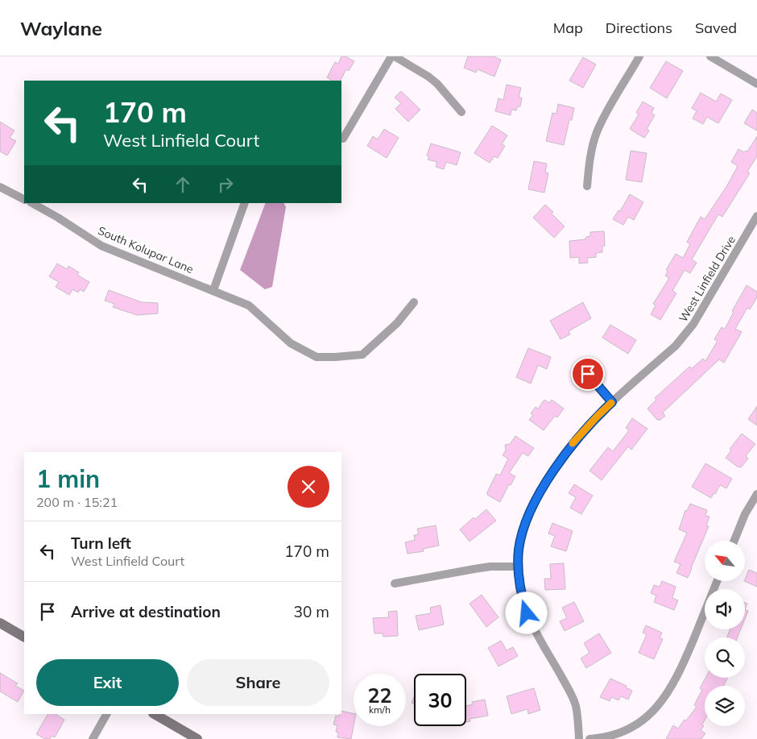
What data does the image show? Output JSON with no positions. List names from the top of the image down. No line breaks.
{"streets":{"street":["South Kolupar Lane","West Linfield Drive"]},"north":"top left","page":{"header":"Waylane","nav":["Map","Directions","Saved"],"turn":["170 m","West Linfield Court"],"heading":["1 min","200 m · 15:21"],"list":[{"name":"Turn left","note":"West Linfield Court","value":"170 m"},{"name":"Arrive at destination","value":"30 m"}],"buttons":["Exit","Share"],"speed":"22 km/h","limit":"30"}}
